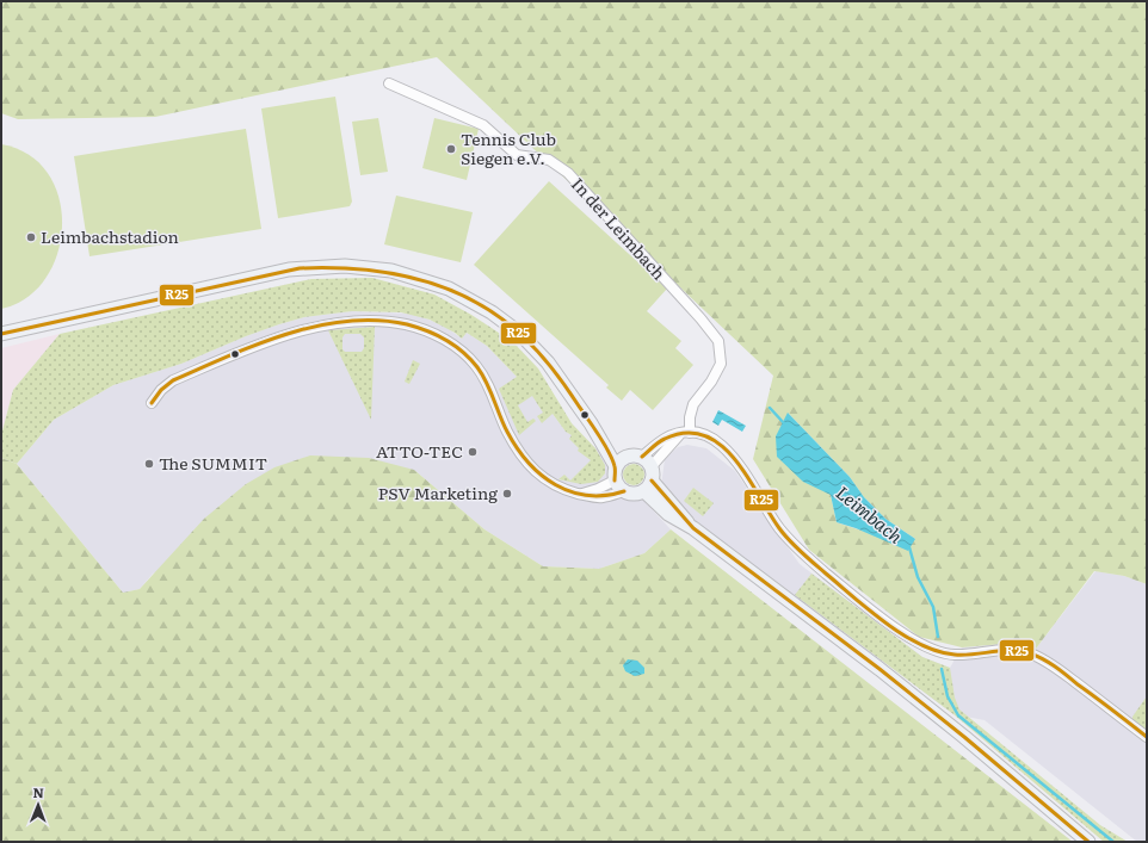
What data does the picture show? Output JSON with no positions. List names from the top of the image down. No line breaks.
{"streets":{"street":["In der Leimbach"]},"water":["Leimbach"],"places":["Tennis Club Siegen e.V.","Leimbachstadion","ATTO-TEC","The SUMMIT","PSV Marketing"],"lines":["transit line R25"],"north":"top"}
